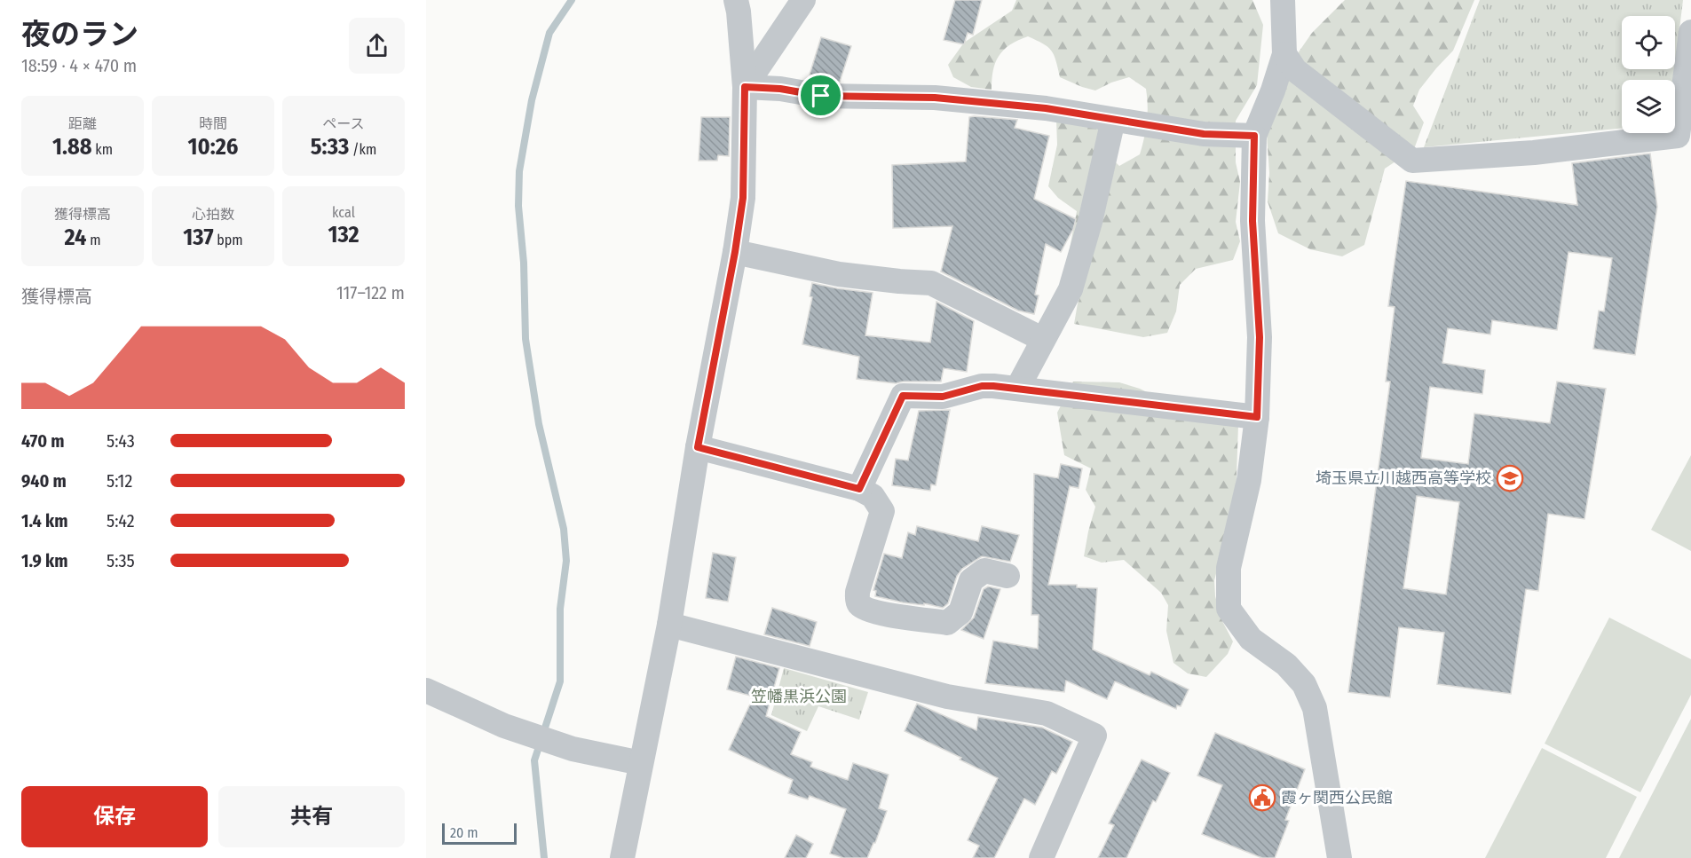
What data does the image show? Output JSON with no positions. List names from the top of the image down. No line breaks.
{"parks":["笠幡黒浜公園"],"places":{"school or university":["埼玉県立川越西高等学校"],"public building":["霞ヶ関西公民館"]},"scale_bar":"20 m","page":{"heading":["夜のラン","18:59 · 4 × 470 m"],"stats":[["距離","1.88 km"],["時間","10:26"],["ペース","5:33 /km"],["獲得標高","24 m"],["心拍数","137 bpm"],["kcal","132"]],"chart":["獲得標高","117–122 m"],"list":[{"name":"470 m","note":"5:43"},{"name":"940 m","note":"5:12"},{"name":"1.4 km","note":"5:42"},{"name":"1.9 km","note":"5:35"}],"buttons":["保存","共有"],"scale":"20 m"}}
